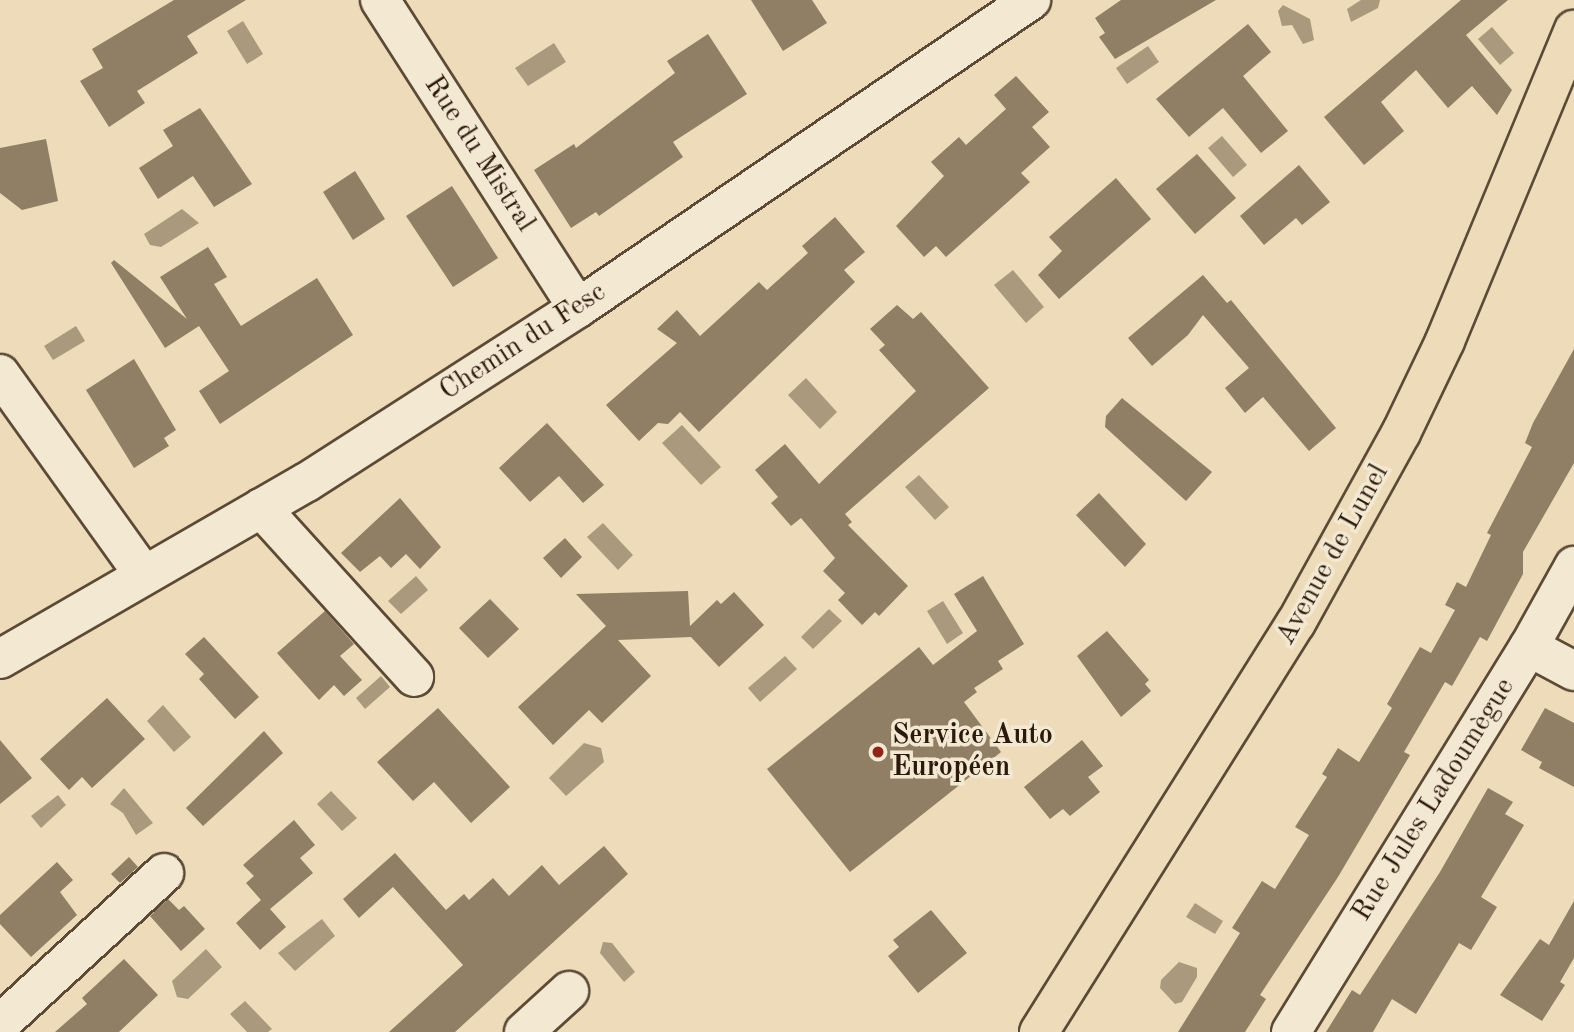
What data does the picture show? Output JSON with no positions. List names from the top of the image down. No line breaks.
{"streets":{"main road":["Avenue de Lunel"],"street":["Rue du Mistral","Chemin du Fesc","Rue Jules Ladoumègue"]},"crossings":[["Rue du Mistral","Chemin du Fesc"]],"places":["Service Auto Européen"]}
